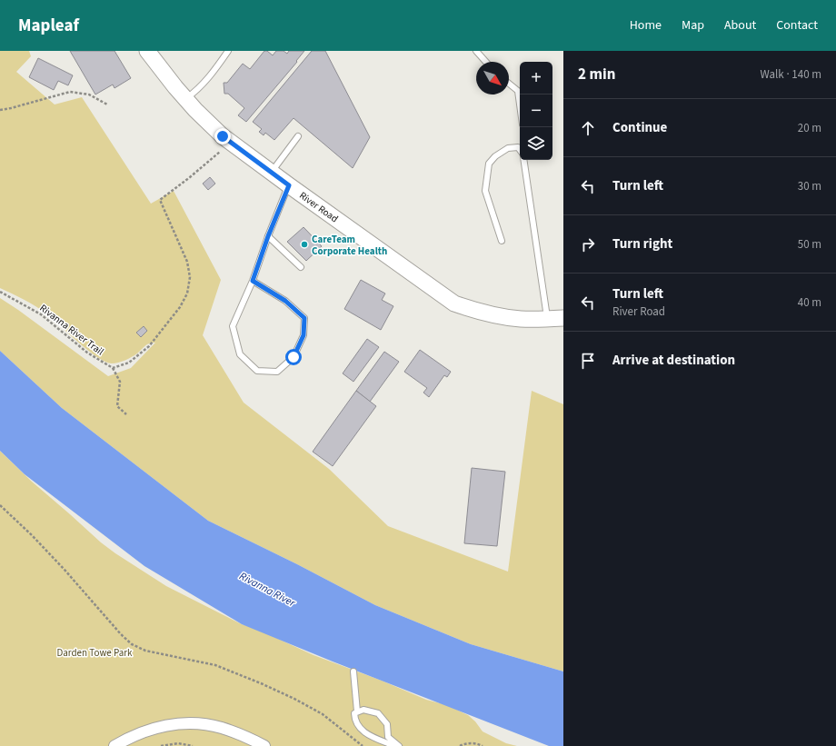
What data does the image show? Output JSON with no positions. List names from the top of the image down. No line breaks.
{"streets":{"street":["River Road"],"path":["Rivanna River Trail"]},"water":["Rivanna River"],"parks":["Darden Towe Park"],"places":["CareTeam Corporate Health"],"north":"bottom right","page":{"header":"Mapleaf","nav":["Home","Map","About","Contact"],"heading":["2 min","Walk · 140 m"],"map_buttons":["+","−"],"list":[["Continue","20 m"],["Turn left","30 m"],["Turn right","50 m"],["Turn left","River Road","40 m"],"Arrive at destination"]}}
